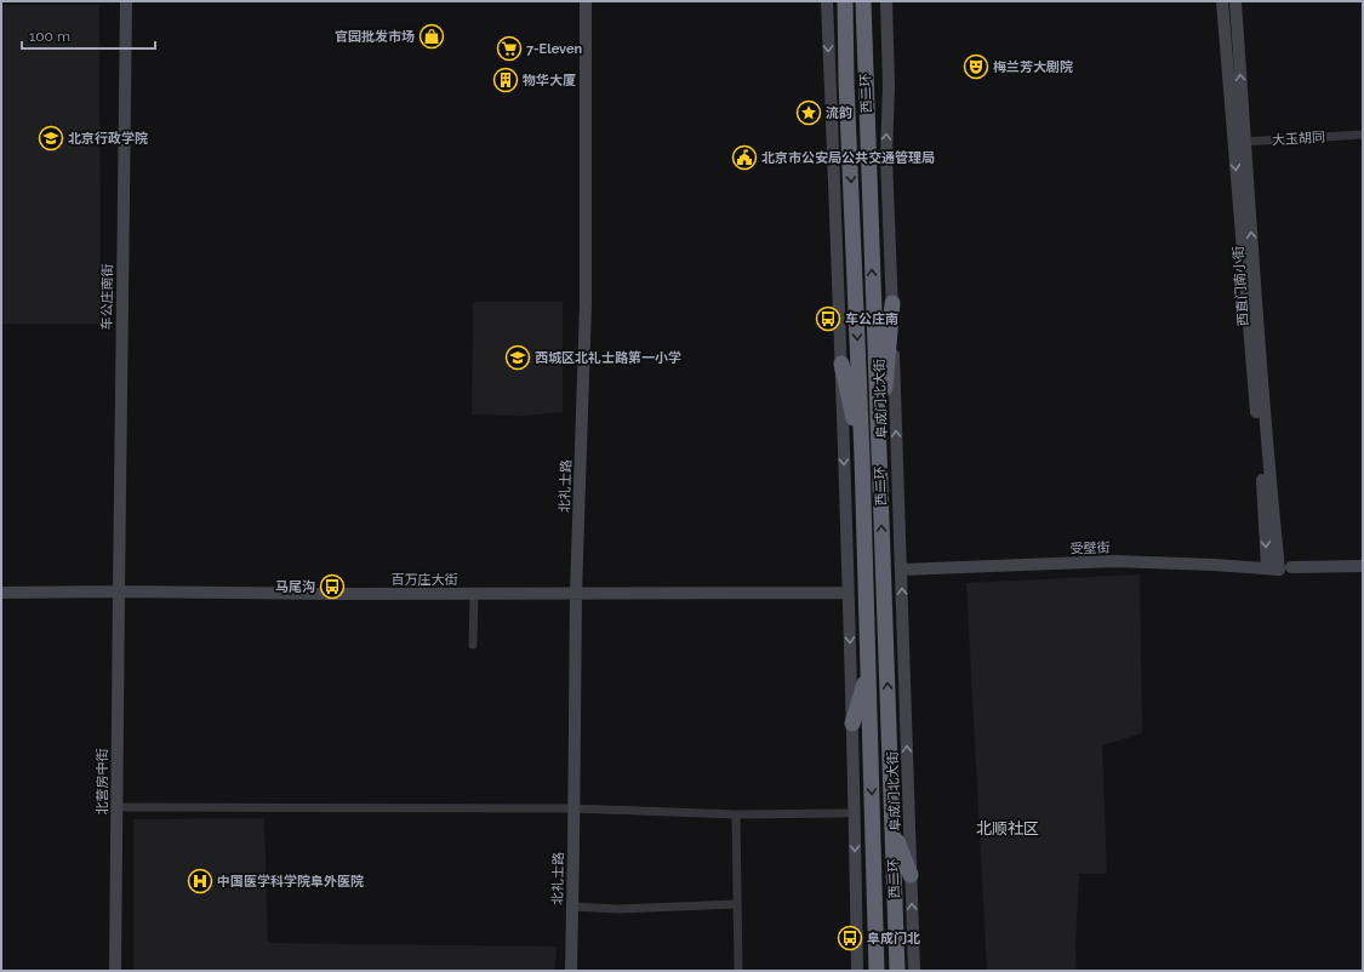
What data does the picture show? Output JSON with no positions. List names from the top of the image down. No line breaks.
{"streets":{"highway":["西二环"],"street":["大玉胡同","西直门南小街","车公庄南街","阜成门北大街","北礼士路","受壁街","百万庄大街","北营房中街"]},"crossings":[["大玉胡同","西直门南小街"],["西直门南小街","受壁街"],["车公庄南街","百万庄大街"],["车公庄南街","北营房中街"],["阜成门北大街","受壁街"],["北礼士路","百万庄大街"],["百万庄大街","北营房中街"]],"districts":["北顺社区"],"places":{"shop":["官园批发市场"],"supermarket":["7-Eleven"],"theatre":["梅兰芳大剧院"],"building":["物华大厦"],"place":["流韵"],"school or university":["北京行政学院","西城区北礼士路第一小学"],"public building":["北京市公安局公共交通管理局"],"bus stop":["车公庄南","马尾沟","阜成门北"],"hospital":["中国医学科学院阜外医院"]},"scale_bar":"100 m"}
